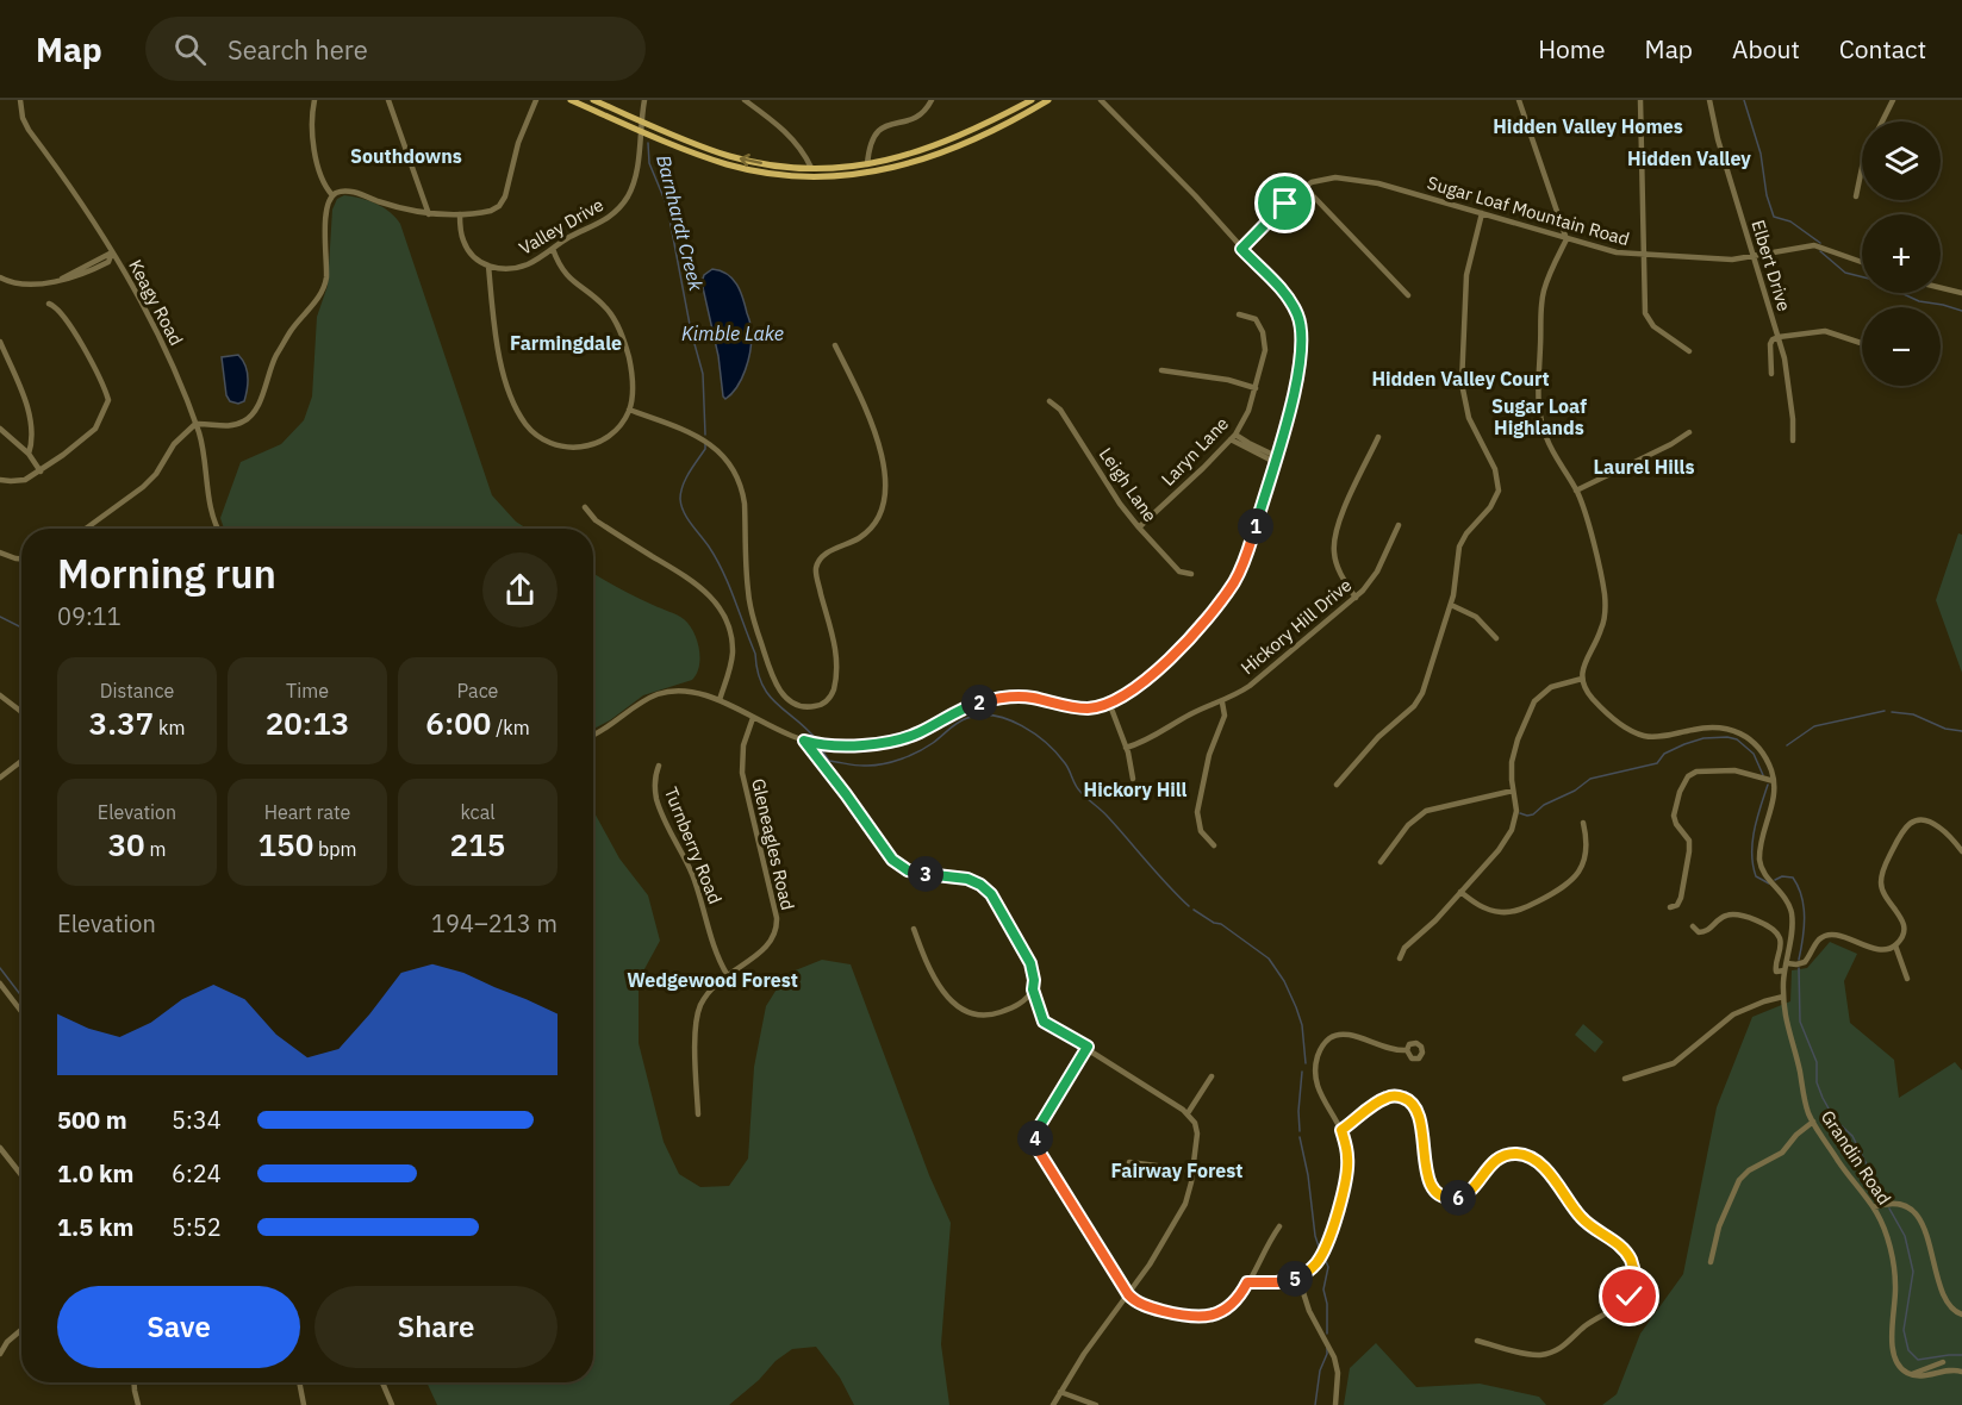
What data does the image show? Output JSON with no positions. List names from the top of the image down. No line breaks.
{"streets":{"street":["Sugar Loaf Mountain Road","Valley Drive","Elbert Drive","Keagy Road","Laryn Lane","Leigh Lane","Hickory Hill Drive","Gleneagles Road","Turnberry Road","Grandin Road"]},"crossings":[["Sugar Loaf Mountain Road","Elbert Drive"],["Laryn Lane","Leigh Lane"],["Gleneagles Road","Turnberry Road"]],"districts":["Hidden Valley Homes","Southdowns","Hidden Valley","Farmingdale","Hidden Valley Court","Sugar Loaf Highlands","Laurel Hills","Hickory Hill","Wedgewood Forest","Fairway Forest"],"water":["Barnhardt Creek","Kimble Lake"],"page":{"header":"Map","search":"Search here","nav":["Home","Map","About","Contact"],"map_buttons":["+","−"],"pins":["1","2","3","4","6","5"],"heading":["Morning run","09:11"],"stats":[["Distance","3.37 km"],["Time","20:13"],["Pace","6:00 /km"],["Elevation","30 m"],["Heart rate","150 bpm"],["kcal","215"]],"chart":["Elevation","194–213 m"],"list":[{"name":"500 m","note":"5:34"},{"name":"1.0 km","note":"6:24"},{"name":"1.5 km","note":"5:52"}],"buttons":["Save","Share"]}}
